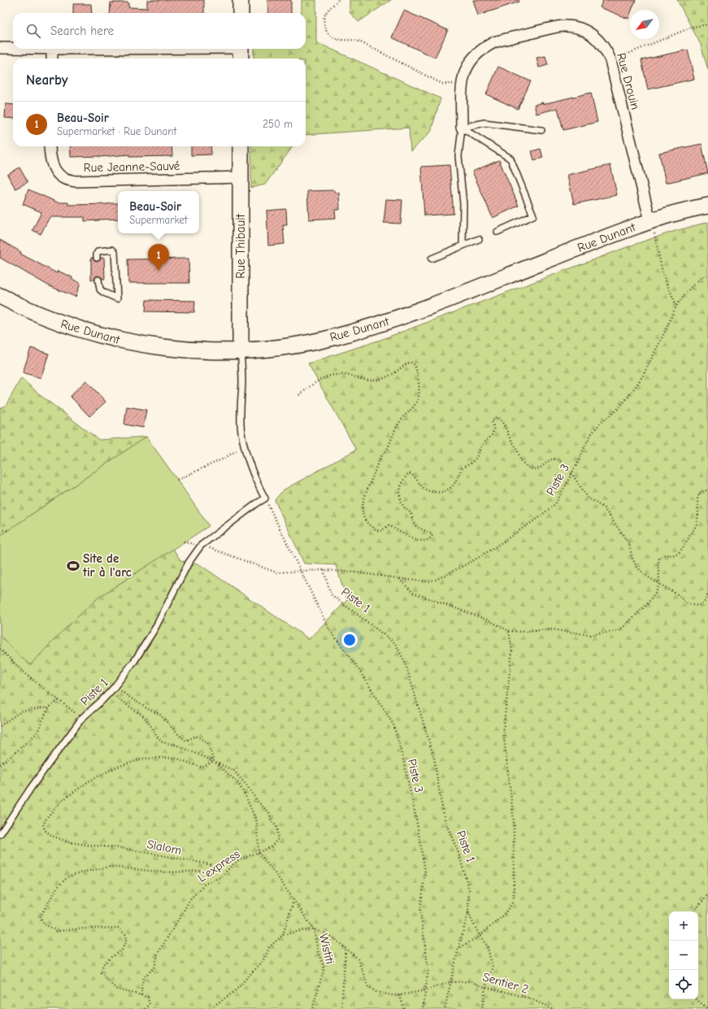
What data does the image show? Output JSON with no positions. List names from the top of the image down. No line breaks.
{"streets":{"street":["Rue Drouin","Rue Jeanne-Sauvé","Rue Dunant","Rue Thibault"],"lane":["Piste 1"],"path":["Piste 3","Slalom","L'express","Wistiti","Sentier 2"]},"crossings":[["Rue Drouin","Rue Dunant"],["Rue Jeanne-Sauvé","Rue Thibault"],["Rue Dunant","Rue Thibault"],["Piste 3","Piste 1"],["Piste 3","Sentier 2"],["Piste 1","Sentier 2"],["Slalom","L'express"],["Wistiti","Sentier 2"]],"places":{"sports":["Site de tir à l'arc"]},"north":"bottom left","page":{"search":"Search here","heading":"Nearby","list":[{"mark":"1","name":"Beau-Soir","note":"Supermarket · Rue Dunant","value":"250 m"}],"popup":["Beau-Soir","Supermarket"],"pins":"1","map_buttons":["+","−"]}}
